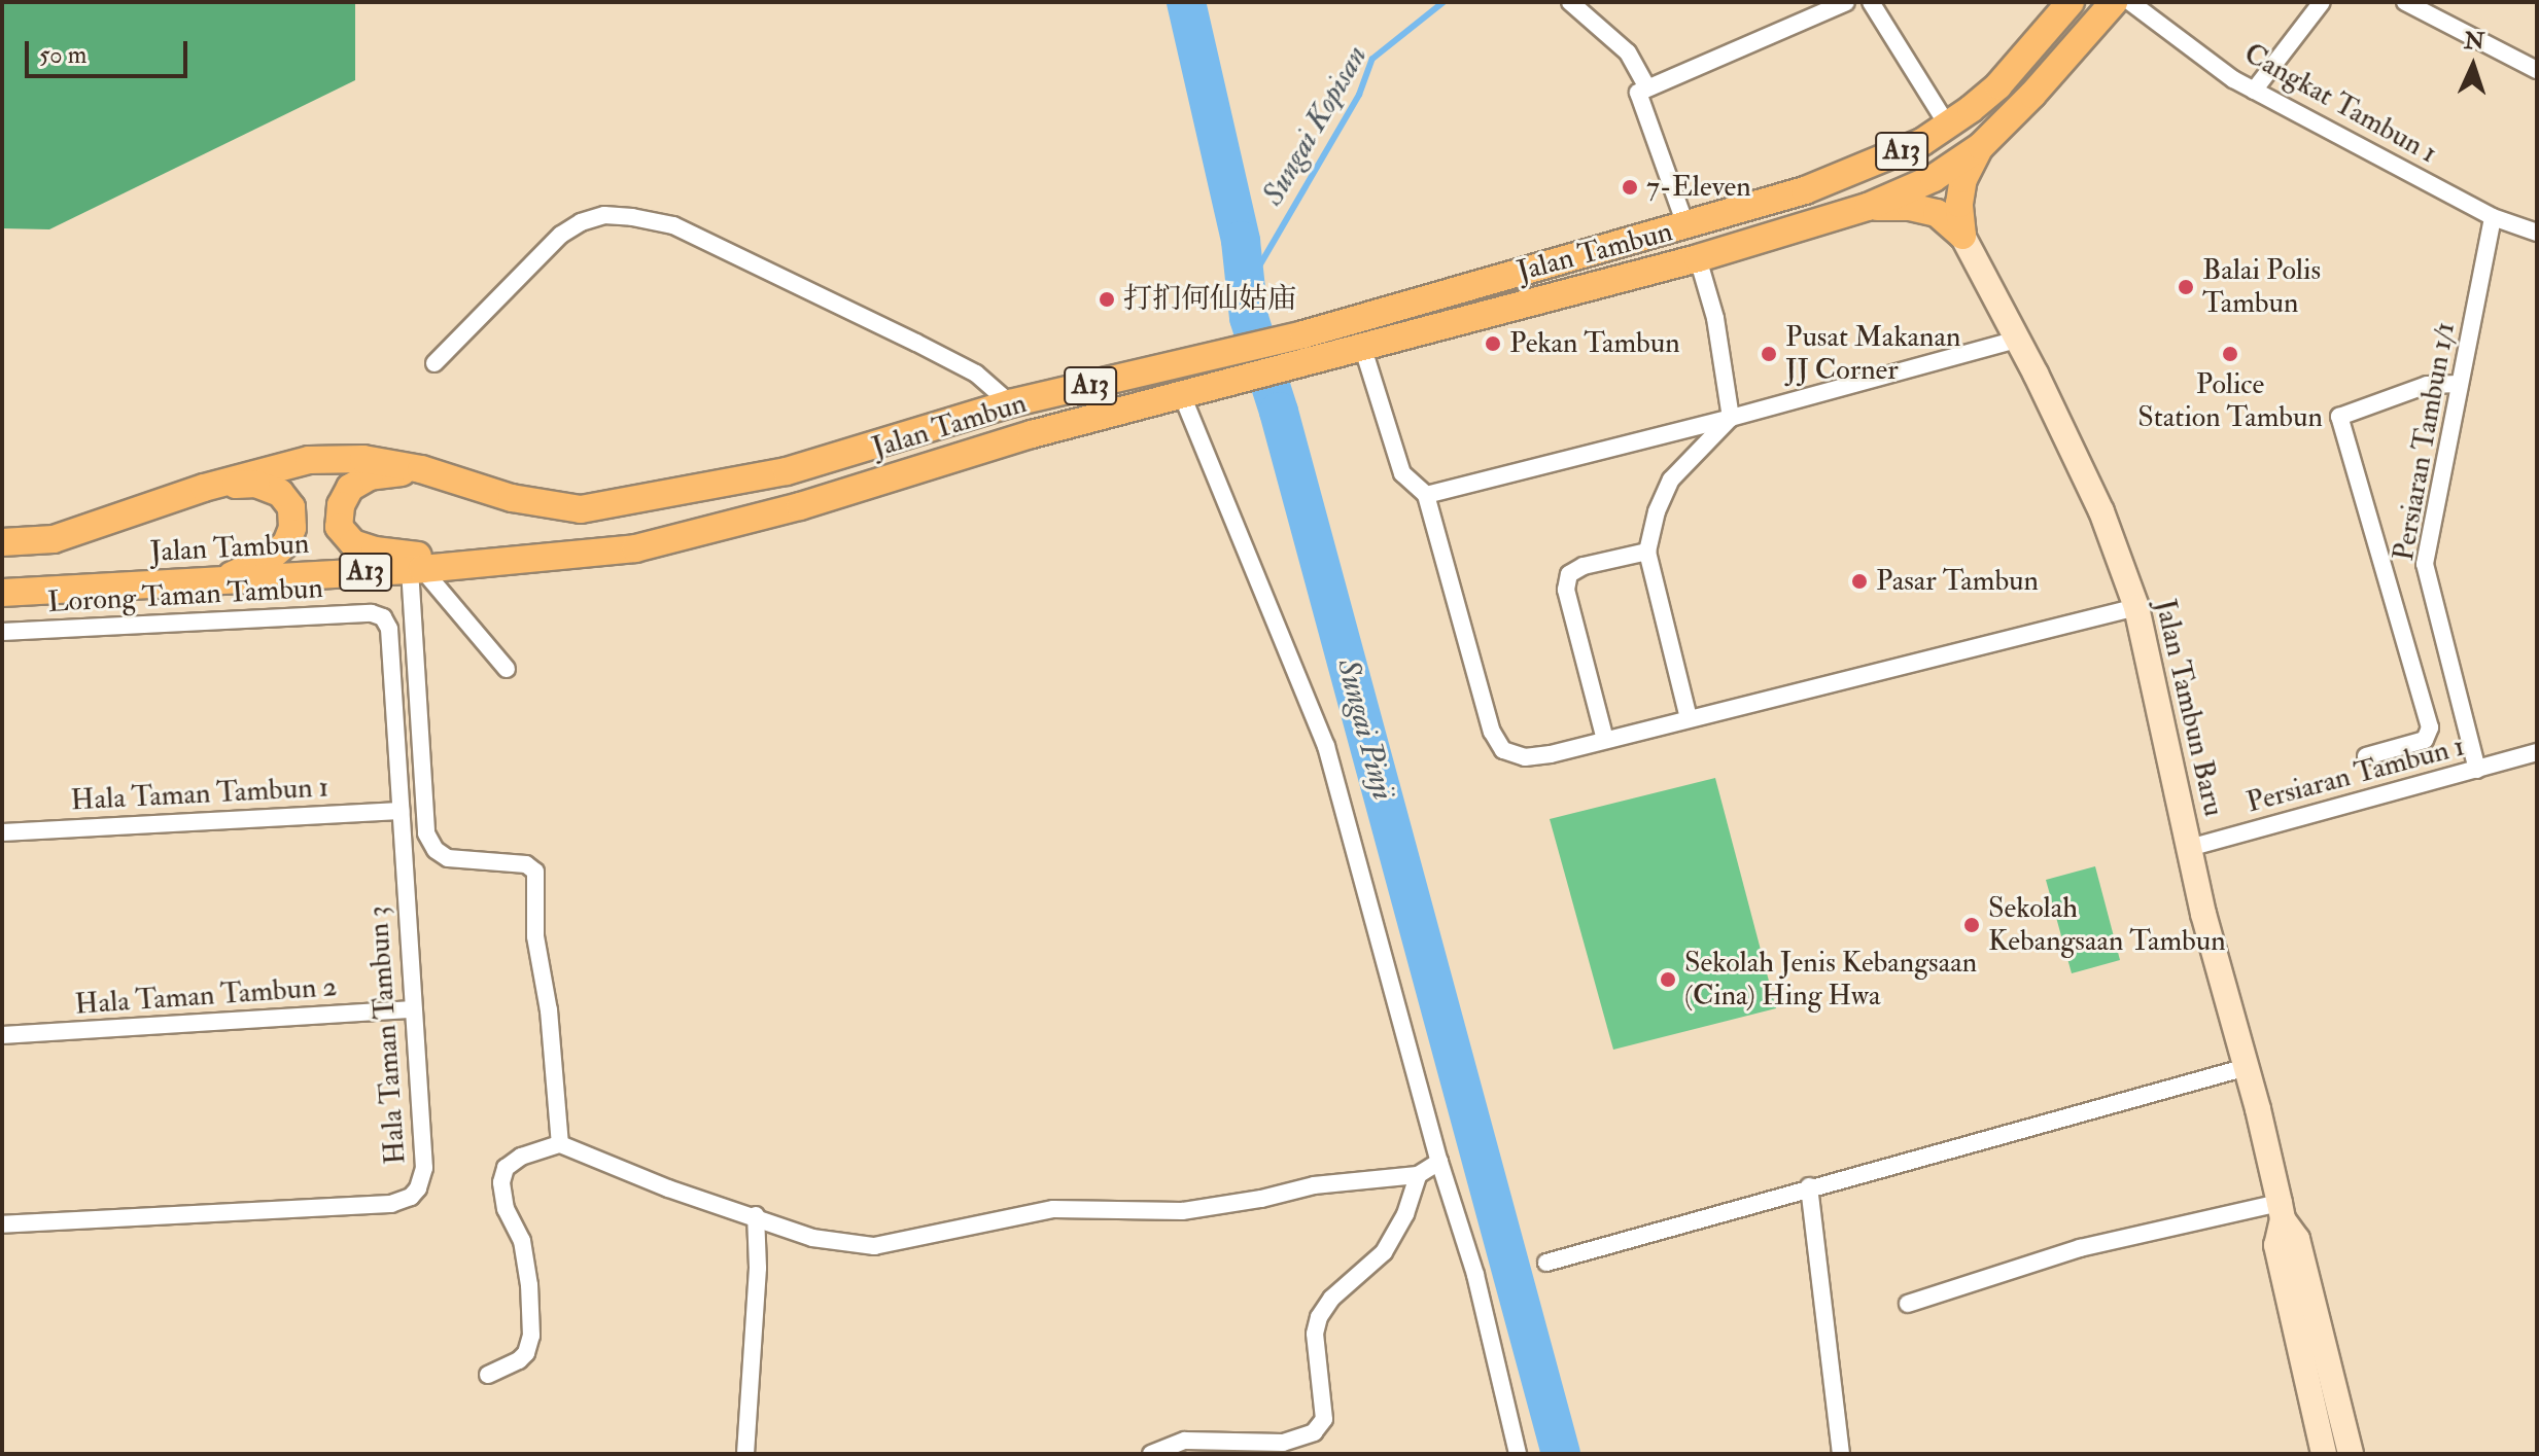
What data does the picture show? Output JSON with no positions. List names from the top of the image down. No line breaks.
{"streets":{"main road":["A13","Jalan Tambun","Jalan Tambun Baru"],"street":["Cangkat Tambun 1","Persiaran Tambun 1/1","Lorong Taman Tambun","Persiaran Tambun 1","Hala Taman Tambun 1","Hala Taman Tambun 2","Hala Taman Tambun 3"]},"crossings":[["Cangkat Tambun 1","Persiaran Tambun 1/1"],["Persiaran Tambun 1/1","Persiaran Tambun 1"],["Lorong Taman Tambun","Hala Taman Tambun 3"],["Jalan Tambun Baru","Persiaran Tambun 1"],["Hala Taman Tambun 1","Hala Taman Tambun 3"],["Hala Taman Tambun 2","Hala Taman Tambun 3"]],"water":["Sungai Kopisan","Sungai Pinji"],"places":["7-Eleven","Balai Polis Tambun","打扪何仙姑庙","Pekan Tambun","Pusat Makanan JJ Corner","Police Station Tambun","Pasar Tambun","Sekolah Kebangsaan Tambun","Sekolah Jenis Kebangsaan (Cina) Hing Hwa"],"scale_bar":"50 m","north":"top"}
